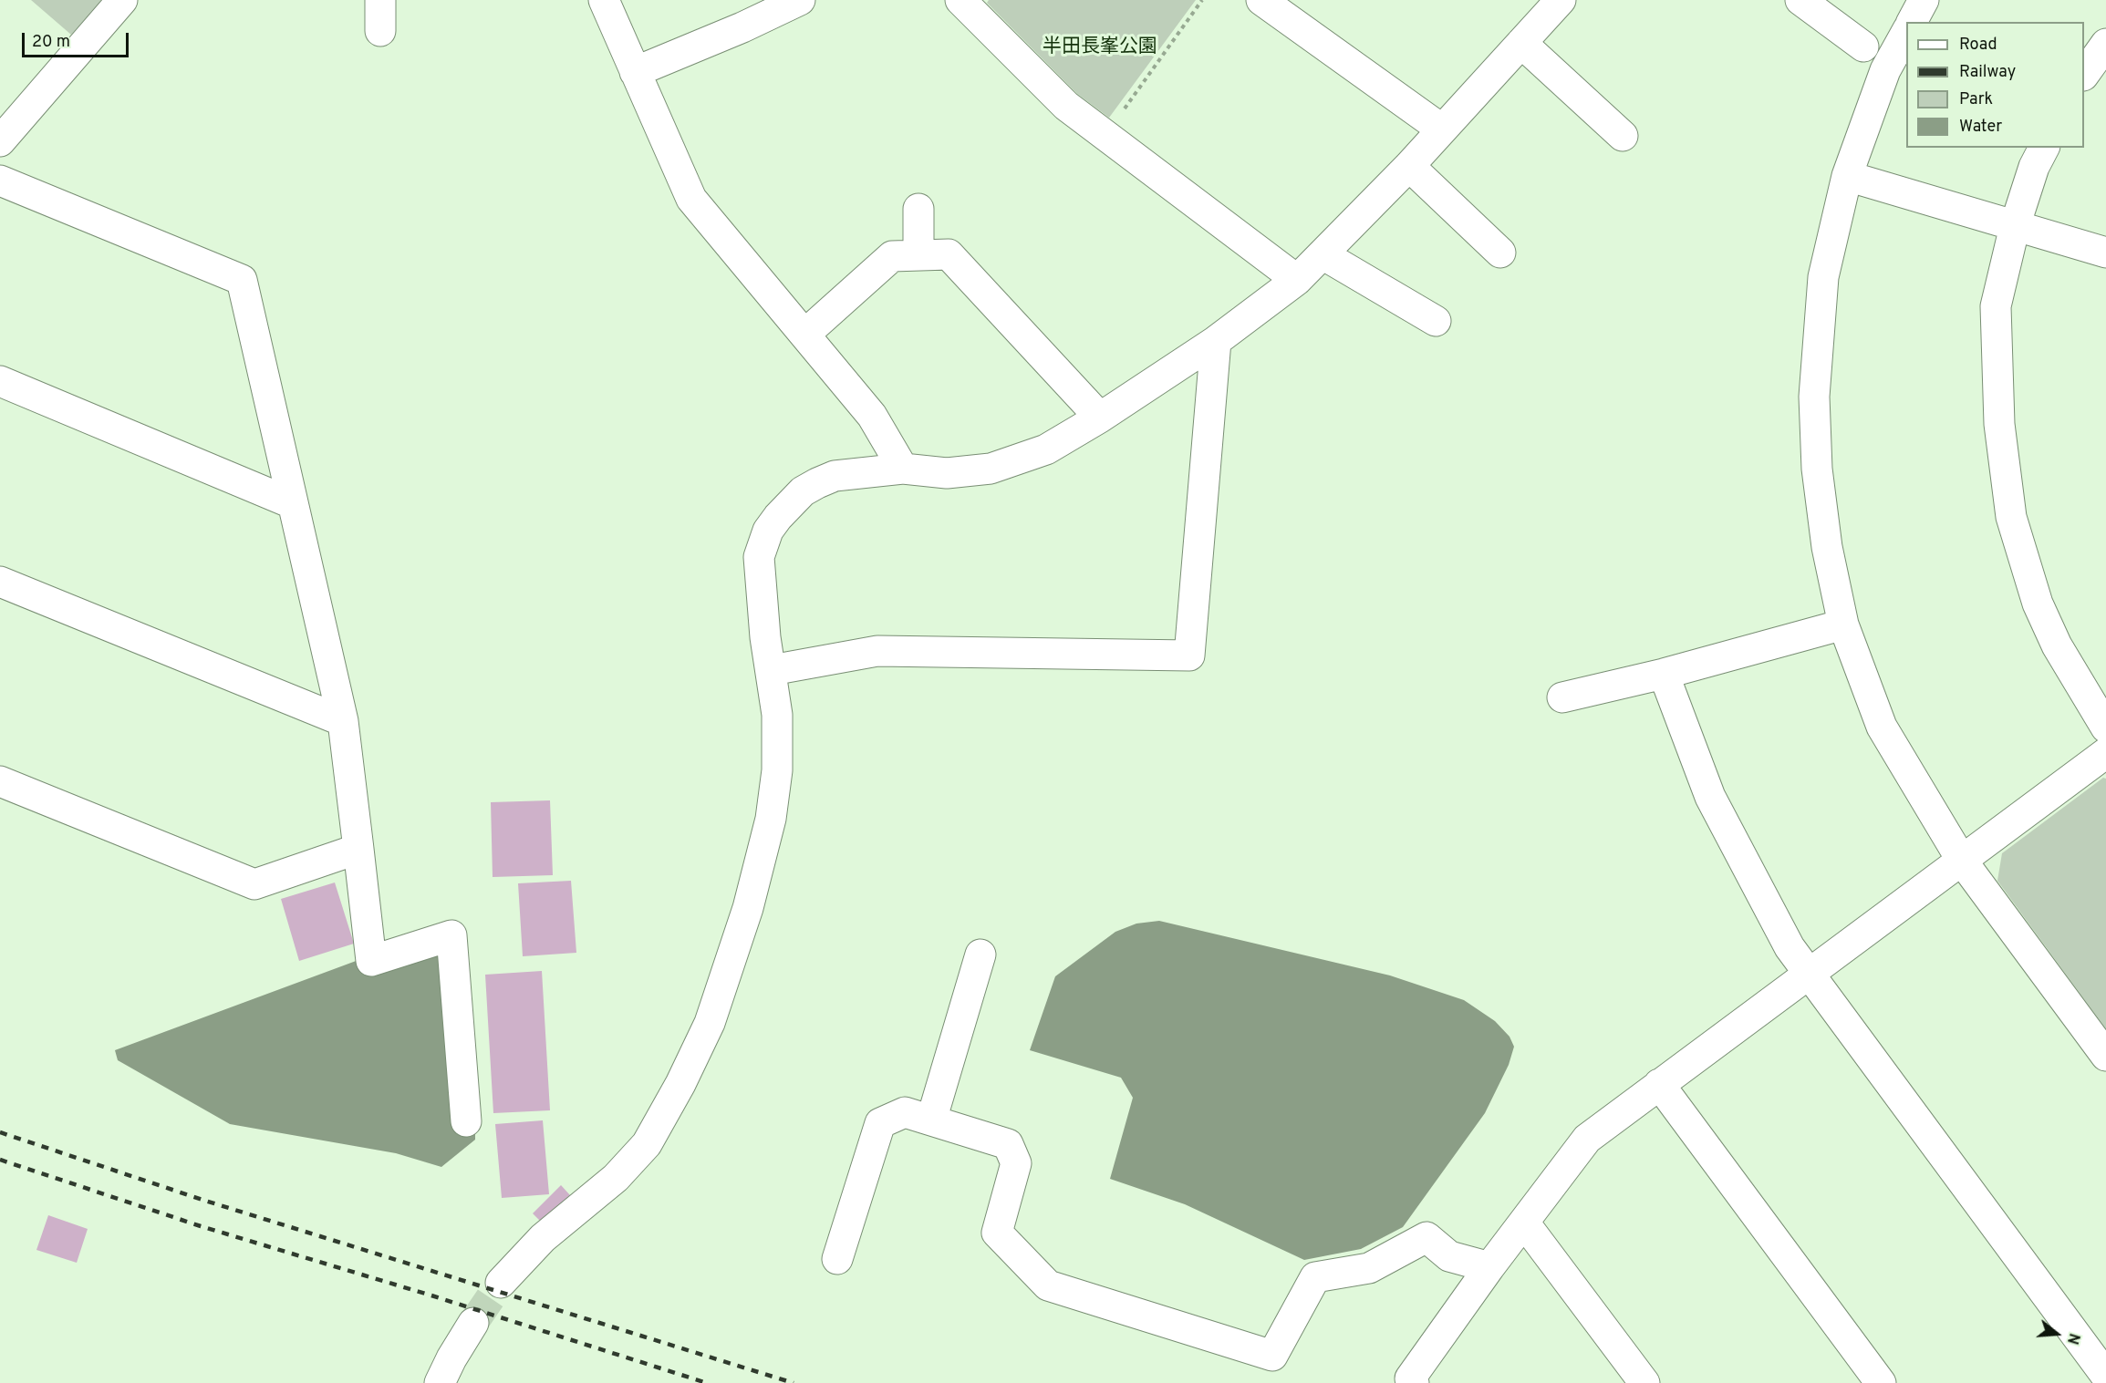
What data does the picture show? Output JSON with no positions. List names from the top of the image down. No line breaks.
{"parks":["半田長峯公園"],"legend":["Road","Railway","Park","Water"],"scale_bar":"20 m","north":"right"}
